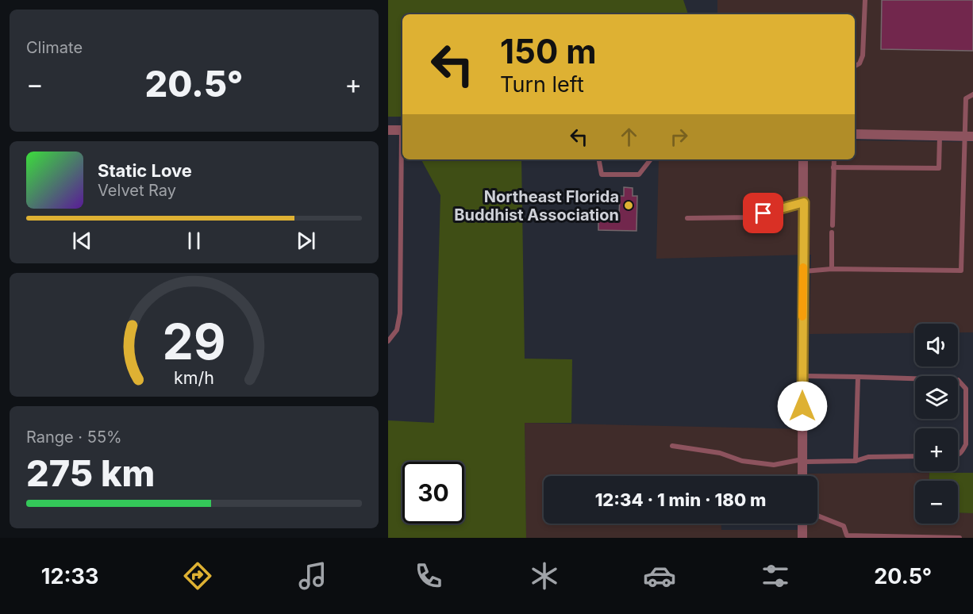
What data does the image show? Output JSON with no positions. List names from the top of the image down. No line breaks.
{"places":["Northeast Florida Buddhist Association"],"page":{"tile":["Climate",["Range · 55%","275 km"]],"turn":["150 m","Turn left"],"heat":["−","20.5°","+"],"song":["Static Love","Velvet Ray"],"map_buttons":["+","−"],"limit":"30","trip":"12:34 · 1 min · 180 m","tabs":["12:33","20.5°"],"gauge":["29","km/h"]}}
